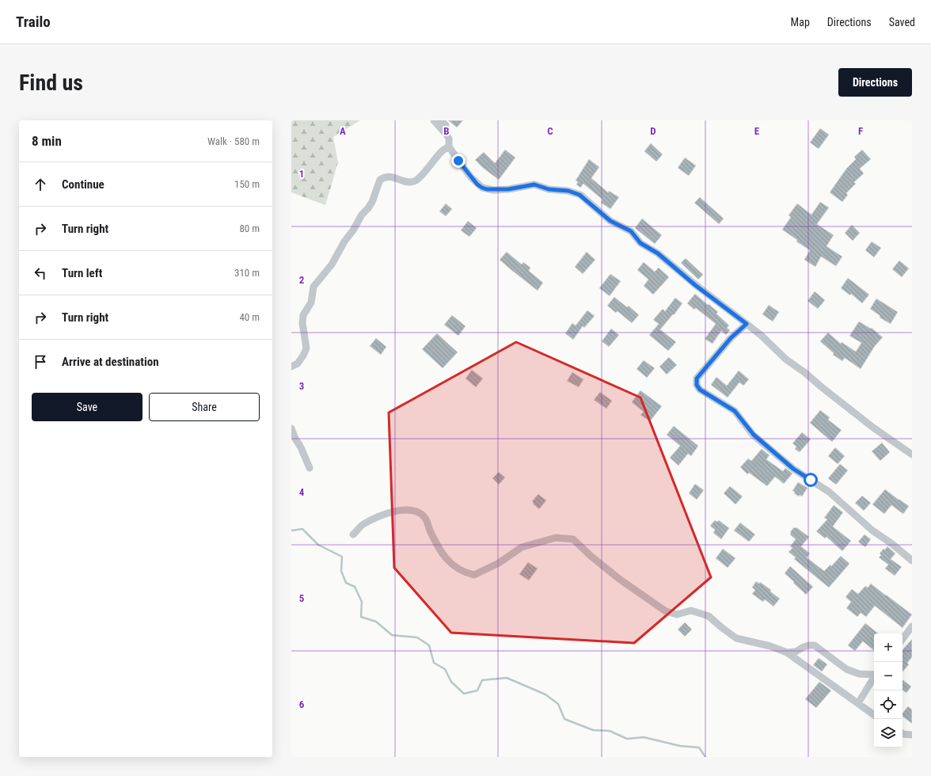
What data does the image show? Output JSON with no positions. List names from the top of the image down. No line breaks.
{"page":{"header":"Trailo","nav":["Map","Directions","Saved"],"buttons":["Directions",["Save","Share"]],"title":"Find us","heading":["8 min","Walk · 580 m"],"list":[["Continue","150 m"],["Turn right","80 m"],["Turn left","310 m"],["Turn right","40 m"],"Arrive at destination"],"map_buttons":["+","−"]},"grid":{"columns":["A","B","C","D","E","F"],"rows":["1","2","3","4","5","6"]}}
